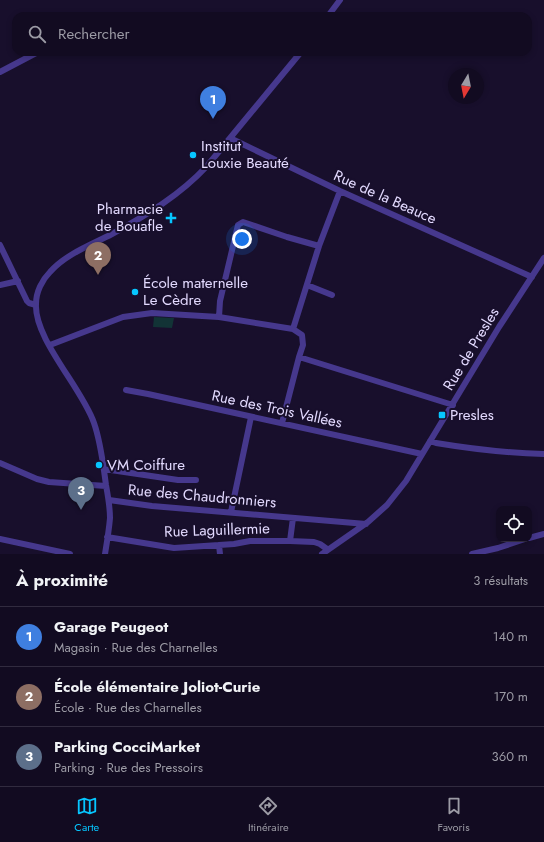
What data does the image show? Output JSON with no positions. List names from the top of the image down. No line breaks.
{"streets":{"street":["Rue de la Beauce","Rue de Presles","Rue des Trois Vallées","Rue des Chaudronniers","Rue Laguillermie"]},"crossings":[["Rue de la Beauce","Rue de Presles"],["Rue de Presles","Rue des Trois Vallées"],["Rue de Presles","Rue des Chaudronniers"],["Rue de Presles","Rue Laguillermie"],["Rue des Chaudronniers","Rue Laguillermie"]],"places":{"other":["Institut Louxie Beauté","École maternelle Le Cèdre","VM Coiffure"],"health":["Pharmacie de Bouafle"],"transit":["Presles"]},"north":"bottom","page":{"search":"Rechercher","pins":["1","2","3"],"heading":["À proximité","3 résultats"],"list":[{"mark":"1","name":"Garage Peugeot","note":"Magasin · Rue des Charnelles","value":"140 m"},{"mark":"2","name":"École élémentaire Joliot-Curie","note":"École · Rue des Charnelles","value":"170 m"},{"mark":"3","name":"Parking CocciMarket","note":"Parking · Rue des Pressoirs","value":"360 m"}],"nav":["Carte","Itinéraire","Favoris"]}}
